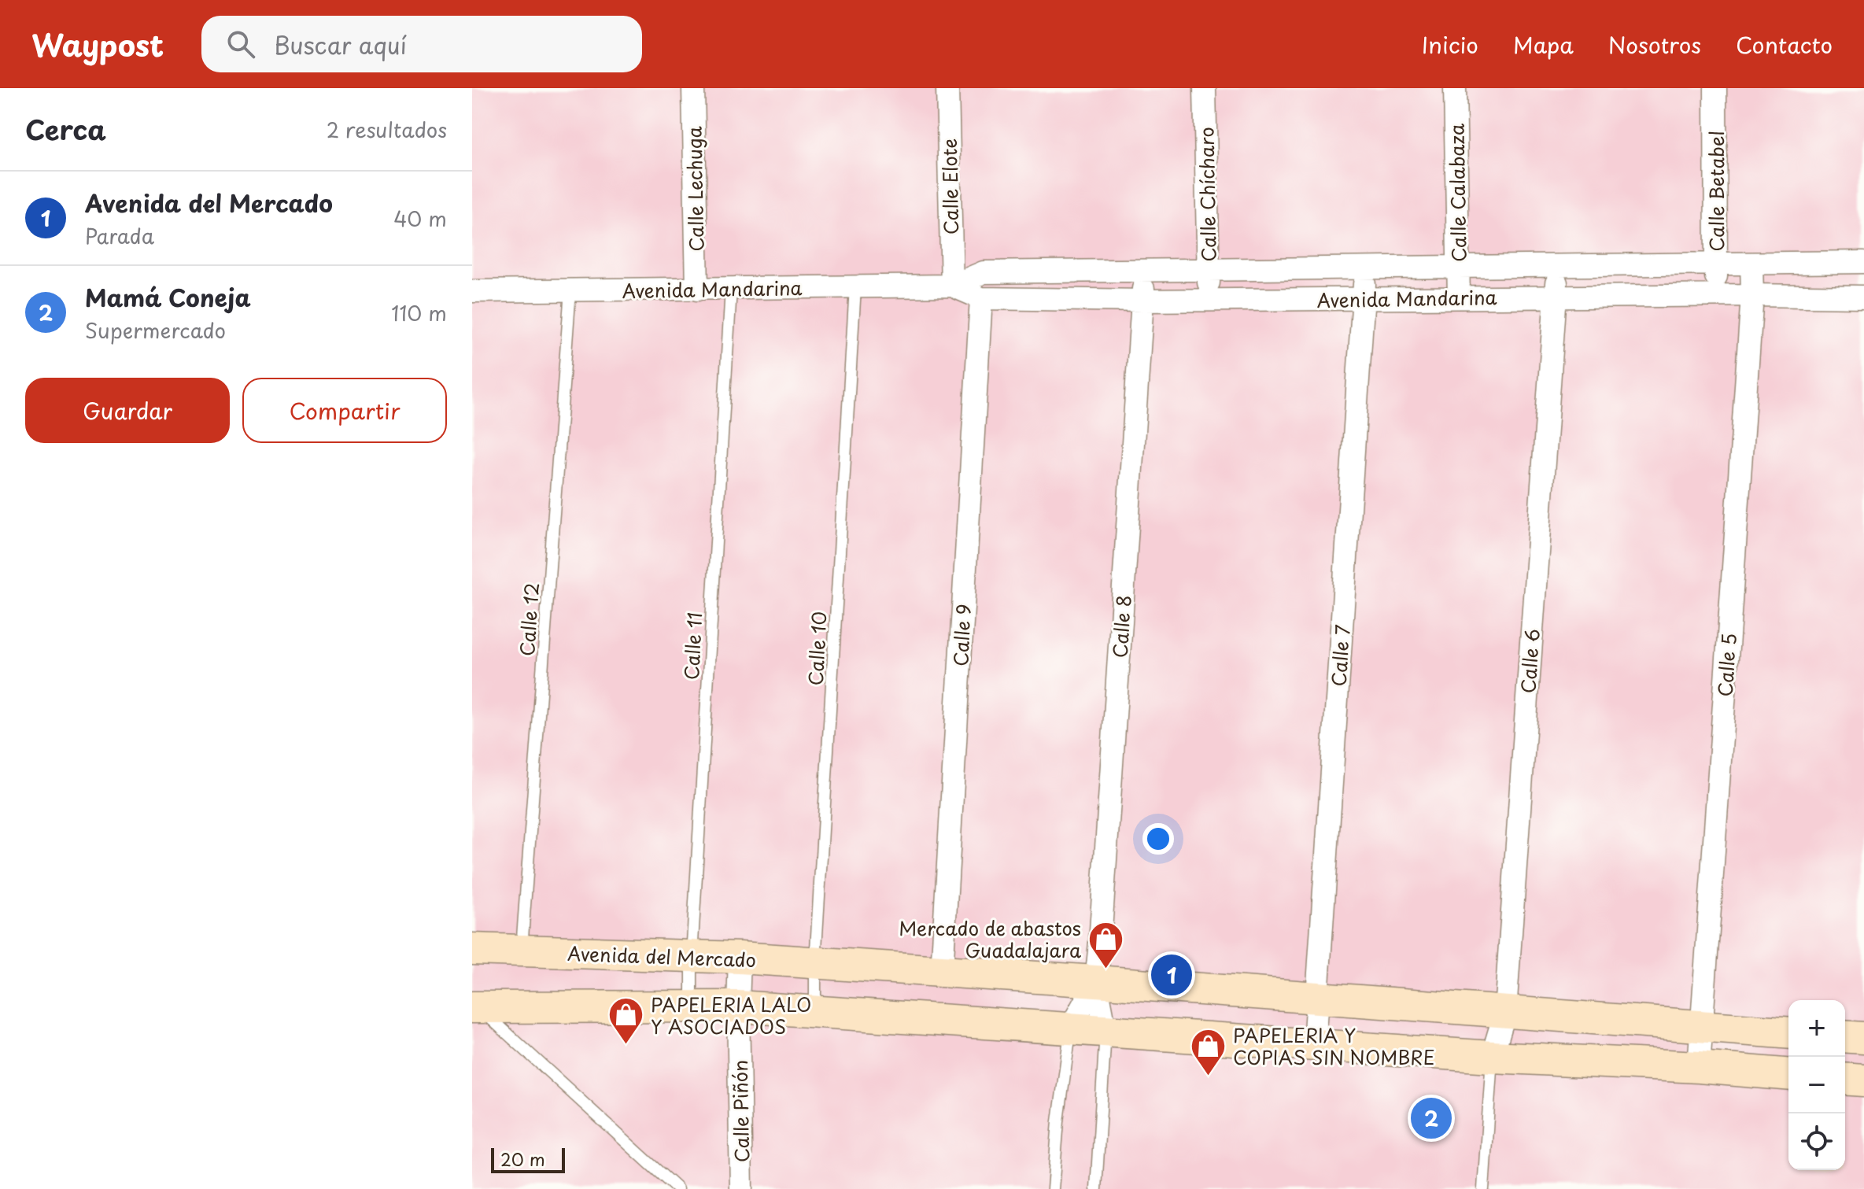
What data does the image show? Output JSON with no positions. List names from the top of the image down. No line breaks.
{"streets":{"street":["Calle Elote","Calle Lechuga","Calle Betabel","Calle Calabaza","Calle Chícharo","Avenida Mandarina","Calle 8","Calle 9","Calle 7","Calle 6","Calle 5","Avenida del Mercado","Calle Piñón"],"lane":["Calle 12","Calle 11","Calle 10"]},"crossings":[["Calle Elote","Avenida Mandarina"],["Calle Lechuga","Avenida Mandarina"],["Calle Betabel","Avenida Mandarina"],["Calle Calabaza","Avenida Mandarina"],["Calle Chícharo","Avenida Mandarina"],["Avenida Mandarina","Calle 12"],["Avenida Mandarina","Calle 8"],["Avenida Mandarina","Calle 9"],["Avenida Mandarina","Calle 11"],["Avenida Mandarina","Calle 10"],["Avenida Mandarina","Calle 7"],["Avenida Mandarina","Calle 6"],["Avenida Mandarina","Calle 5"],["Calle 12","Avenida del Mercado"],["Calle 8","Avenida del Mercado"],["Calle 9","Avenida del Mercado"],["Calle 11","Avenida del Mercado"],["Calle 10","Avenida del Mercado"],["Calle 7","Avenida del Mercado"],["Calle 6","Avenida del Mercado"],["Calle 5","Avenida del Mercado"],["Avenida del Mercado","Calle Piñón"]],"places":{"shop":["Mercado de abastos Guadalajara","PAPELERIA LALO Y ASOCIADOS","PAPELERIA Y COPIAS SIN NOMBRE"]},"scale_bar":"20 m","page":{"header":"Waypost","search":"Buscar aquí","nav":["Inicio","Mapa","Nosotros","Contacto"],"heading":["Cerca","2 resultados"],"list":[{"mark":"1","name":"Avenida del Mercado","note":"Parada","value":"40 m"},{"mark":"2","name":"Mamá Coneja","note":"Supermercado","value":"110 m"}],"buttons":["Guardar","Compartir"],"pins":["1","2"],"map_buttons":["+","−"],"scale":"20 m"}}
